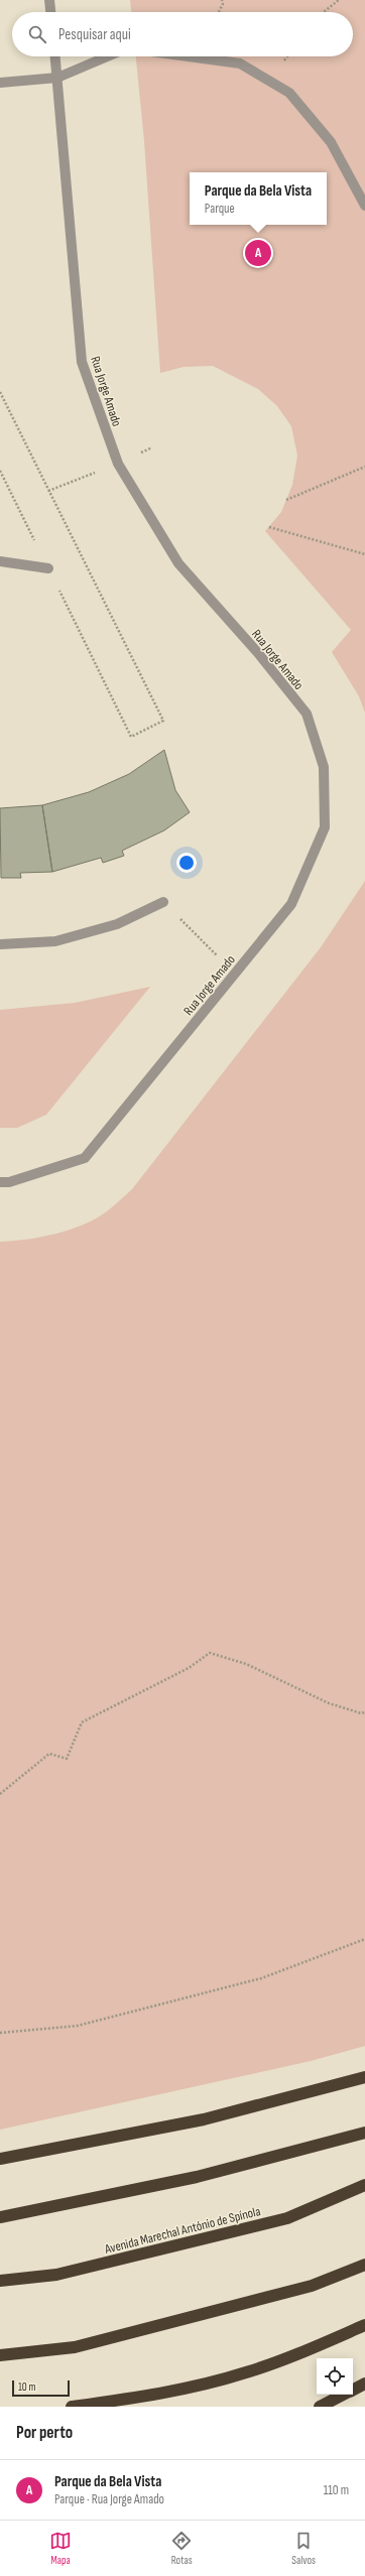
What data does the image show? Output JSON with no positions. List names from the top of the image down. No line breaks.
{"streets":{"highway":["Avenida Marechal António de Spínola"],"street":["Rua Jorge Amado"]},"scale_bar":"10 m","page":{"search":"Pesquisar aqui","popup":["Parque da Bela Vista","Parque"],"pins":"A","scale":"10 m","heading":"Por perto","list":[{"mark":"A","name":"Parque da Bela Vista","note":"Parque · Rua Jorge Amado","value":"110 m"}],"nav":["Mapa","Rotas","Salvos"]}}
